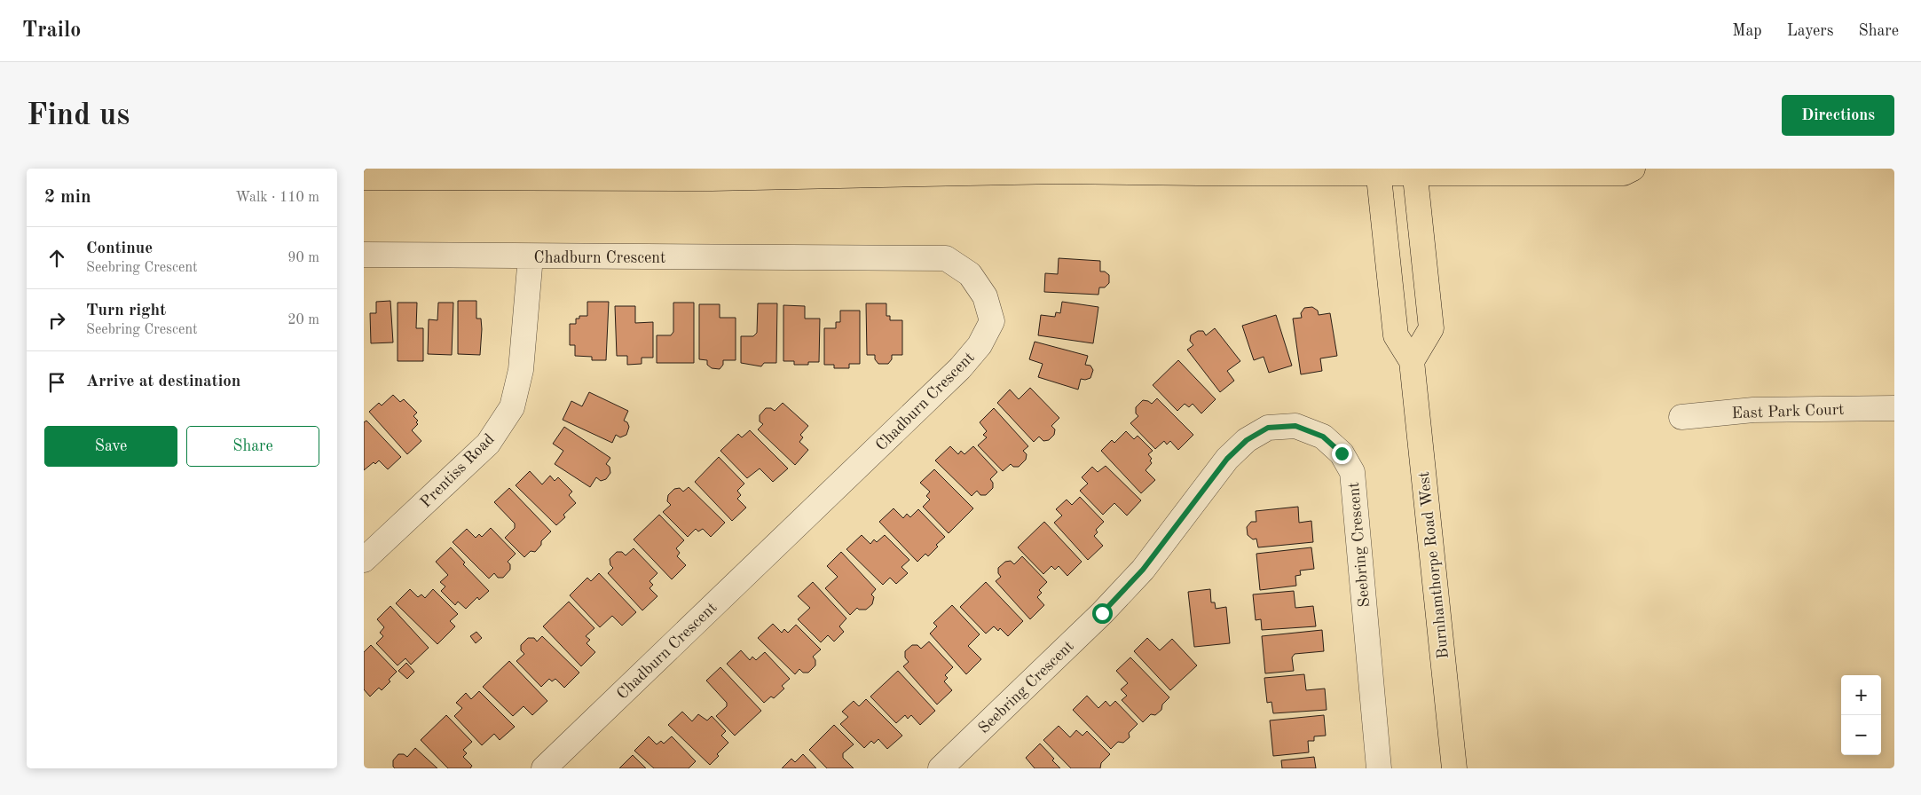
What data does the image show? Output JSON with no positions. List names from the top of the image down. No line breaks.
{"streets":{"main road":["Burnhamthorpe Road West"],"street":["Chadburn Crescent","East Park Court","Prentiss Road","Seebring Crescent"]},"crossings":[["Chadburn Crescent","Prentiss Road"]],"page":{"header":"Trailo","nav":["Map","Layers","Share"],"buttons":["Directions",["Save","Share"]],"title":"Find us","heading":["2 min","Walk · 110 m"],"list":[["Continue","Seebring Crescent","90 m"],["Turn right","Seebring Crescent","20 m"],"Arrive at destination"],"map_buttons":["+","−"]}}
